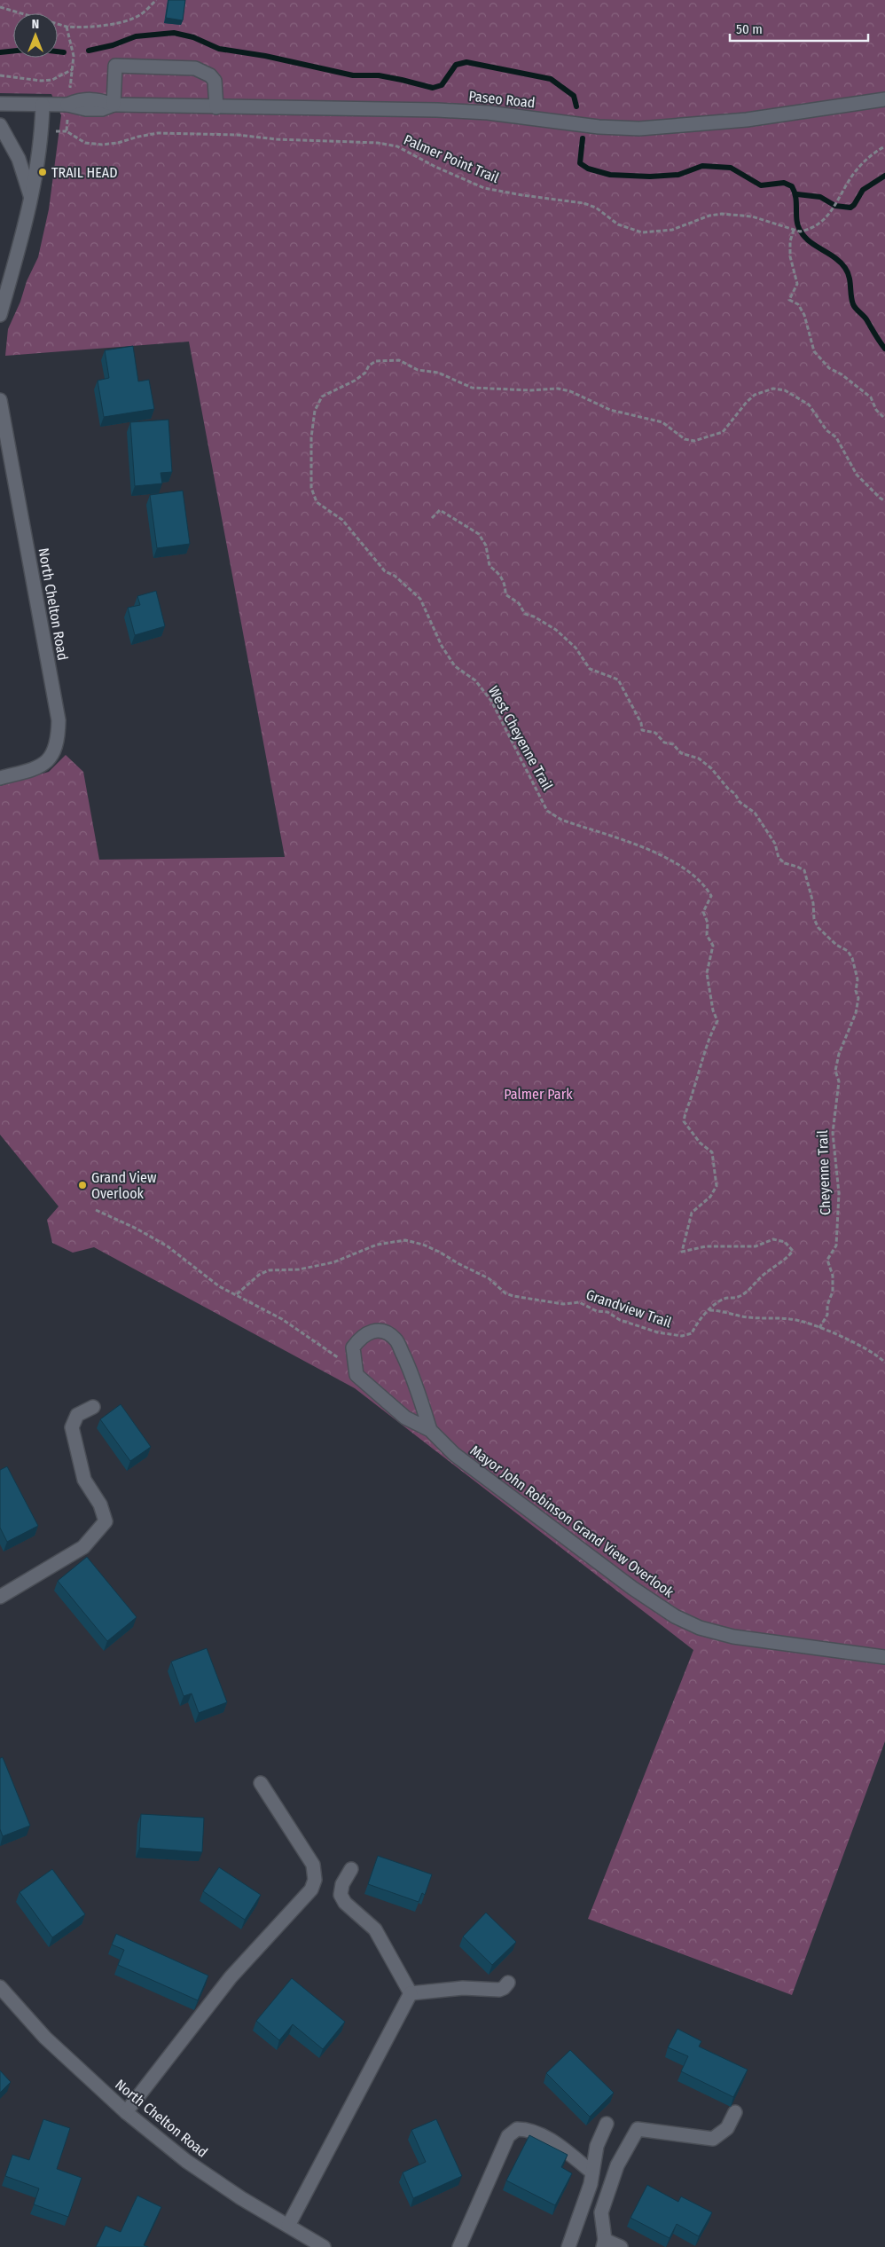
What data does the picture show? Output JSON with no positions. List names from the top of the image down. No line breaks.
{"streets":{"street":["Paseo Road","North Chelton Road","Mayor John Robinson Grand View Overlook"],"path":["Palmer Point Trail","West Cheyenne Trail","Cheyenne Trail","Grandview Trail"]},"crossings":[["Paseo Road","Palmer Point Trail"],["West Cheyenne Trail","Grandview Trail"]],"parks":["Palmer Park"],"places":["TRAIL HEAD","Grand View Overlook"],"scale_bar":"50 m","north":"top"}
